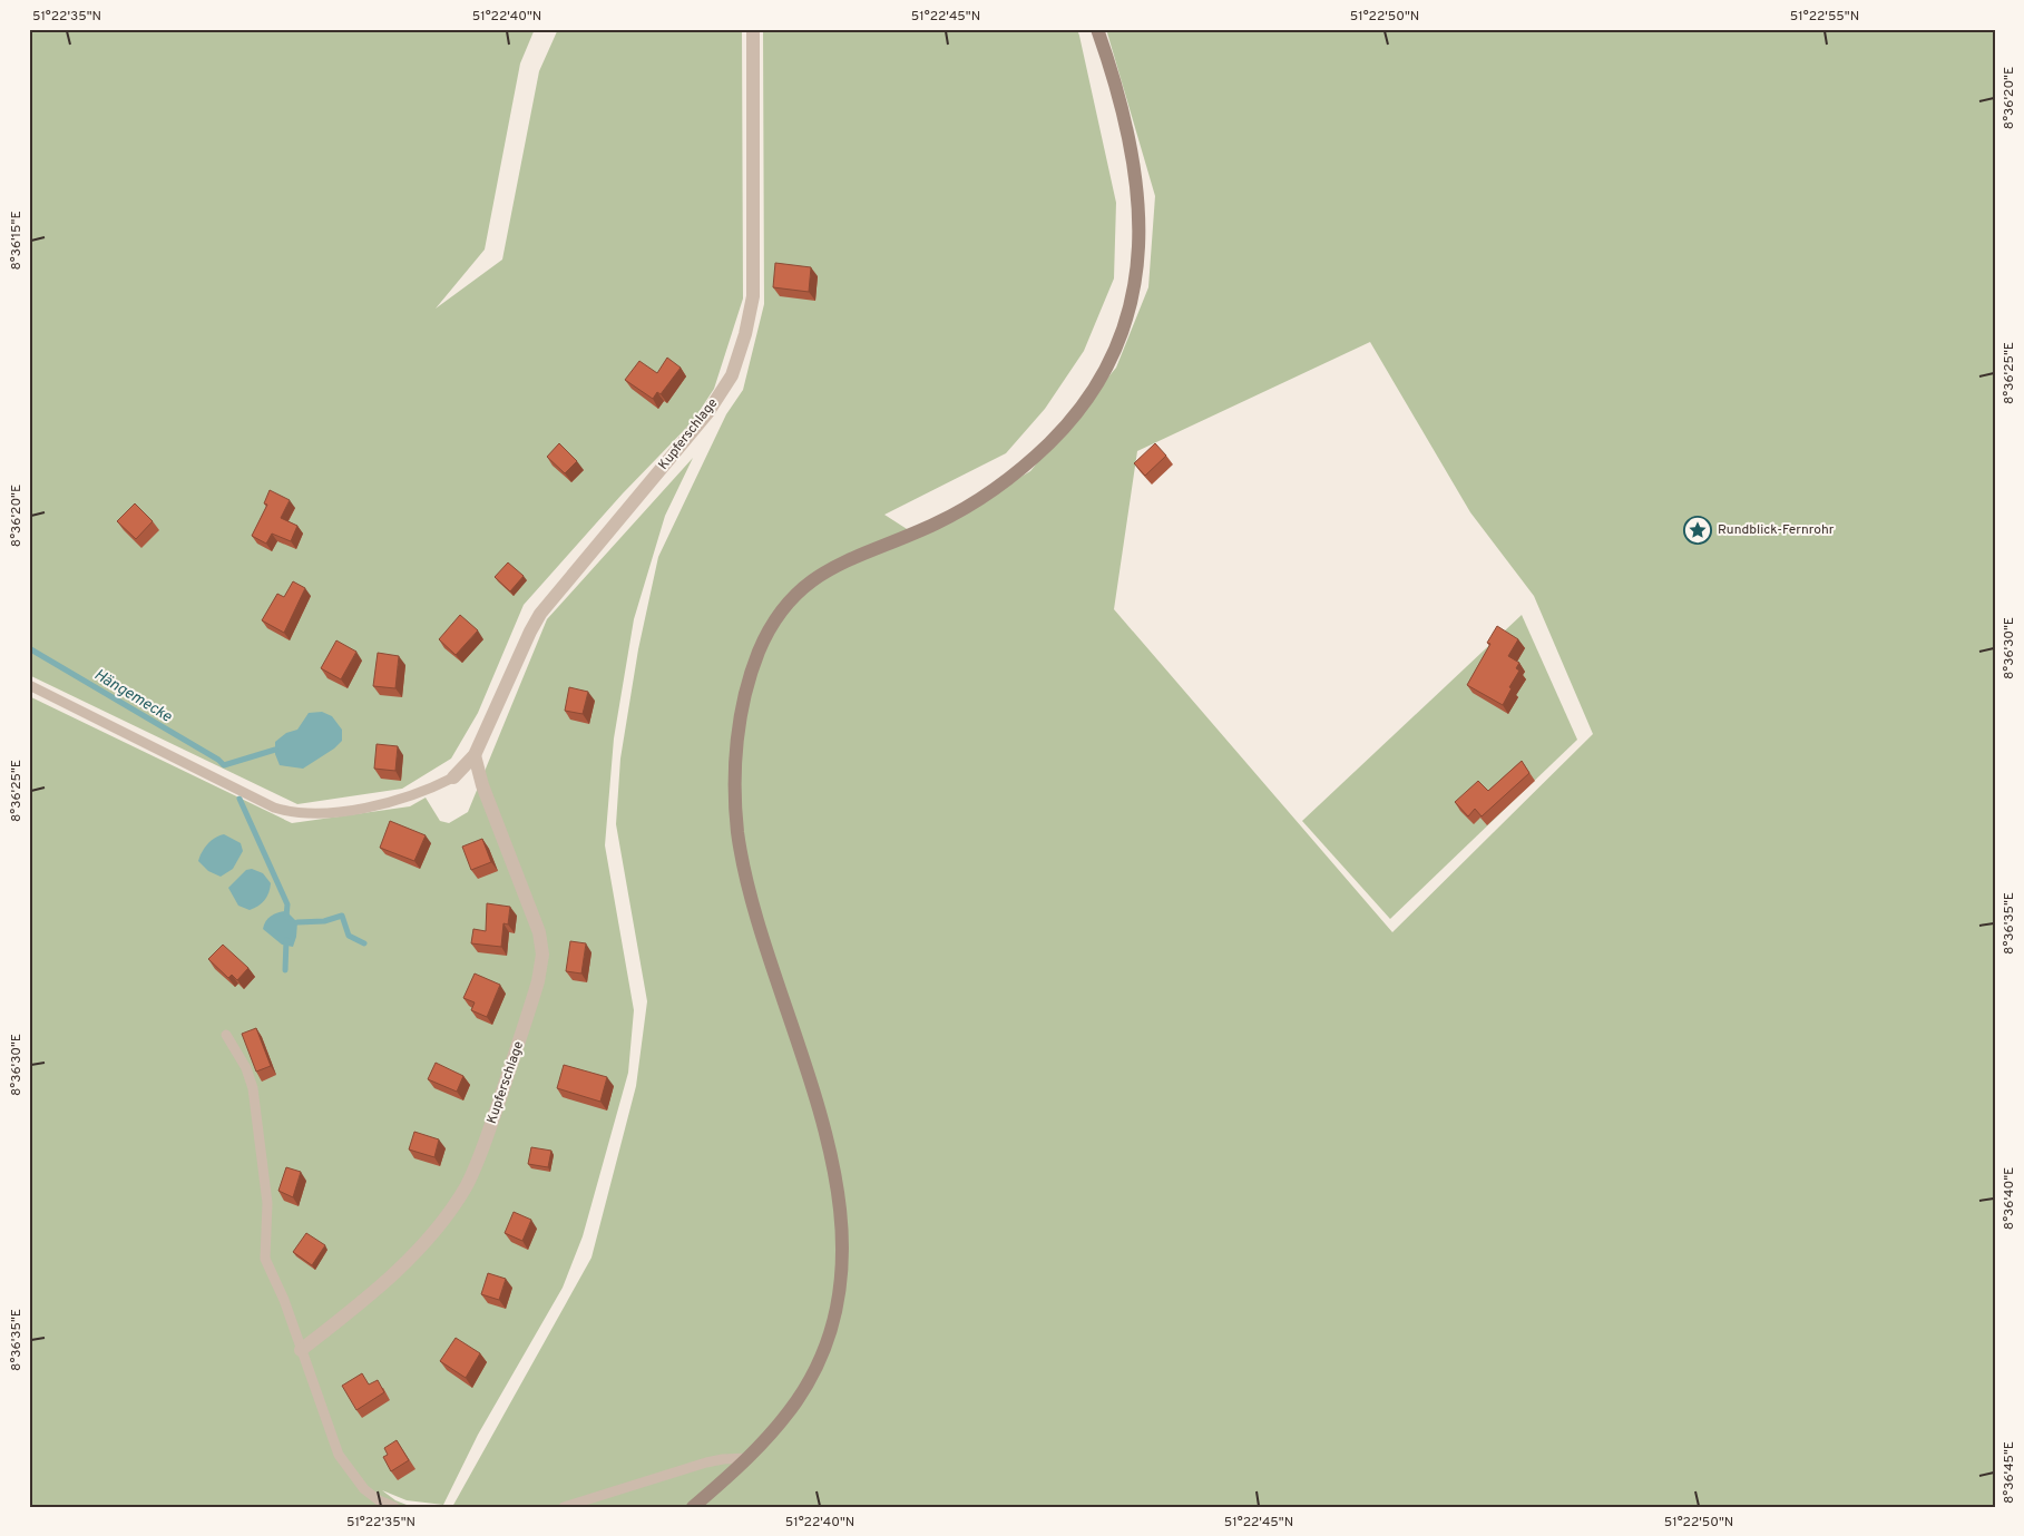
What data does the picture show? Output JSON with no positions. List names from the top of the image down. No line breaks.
{"streets":{"street":["Kupferschlage"]},"water":["Hängemecke"],"places":{"place":["Rundblick-Fernrohr"]},"coordinates":["51°22'35\"N","51°22'40\"N","51°22'45\"N","51°22'50\"N","51°22'55\"N","8°36'20\"E","8°36'15\"E","8°36'25\"E","8°36'30\"E","8°36'35\"E","8°36'40\"E","8°36'45\"E"]}
